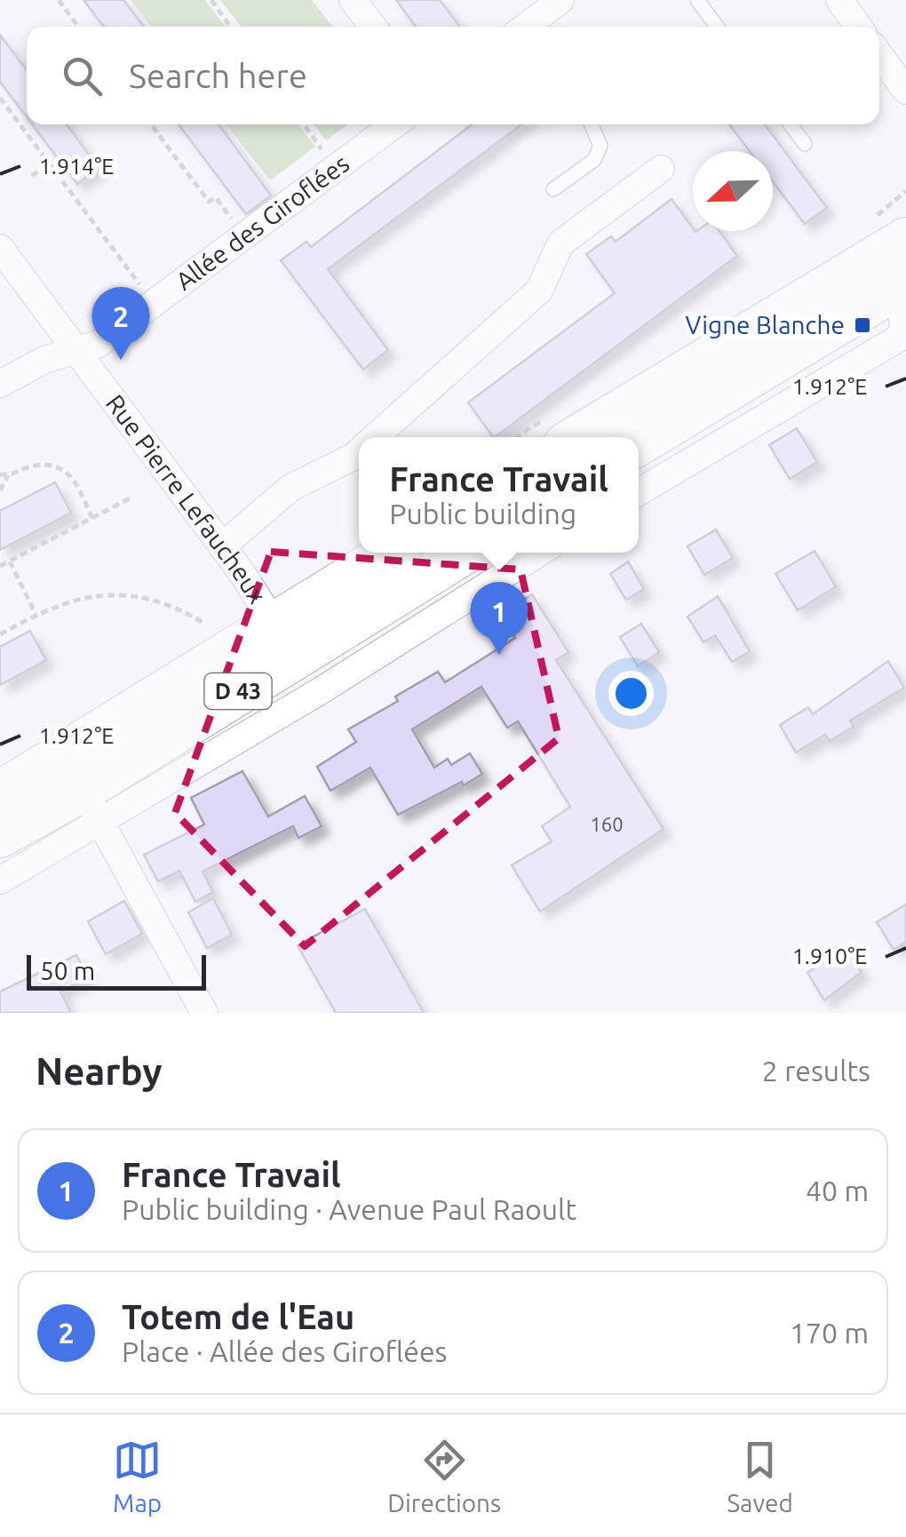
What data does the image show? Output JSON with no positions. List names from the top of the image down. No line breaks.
{"streets":{"main road":["D 43"],"street":["Allée des Giroflées","Rue Pierre Lefaucheux"]},"crossings":[["Allée des Giroflées","Rue Pierre Lefaucheux"],["Rue Pierre Lefaucheux","D 43"]],"places":{"transit":["Vigne Blanche"]},"house_numbers":["160"],"scale_bar":"50 m","north":"left","page":{"search":"Search here","pins":["2","1"],"popup":["France Travail","Public building"],"scale":"50 m","heading":["Nearby","2 results"],"list":[{"mark":"1","name":"France Travail","note":"Public building · Avenue Paul Raoult","value":"40 m"},{"mark":"2","name":"Totem de l'Eau","note":"Place · Allée des Giroflées","value":"170 m"}],"nav":["Map","Directions","Saved"]},"coordinates":["1.914°E","1.912°E","1.910°E"]}
